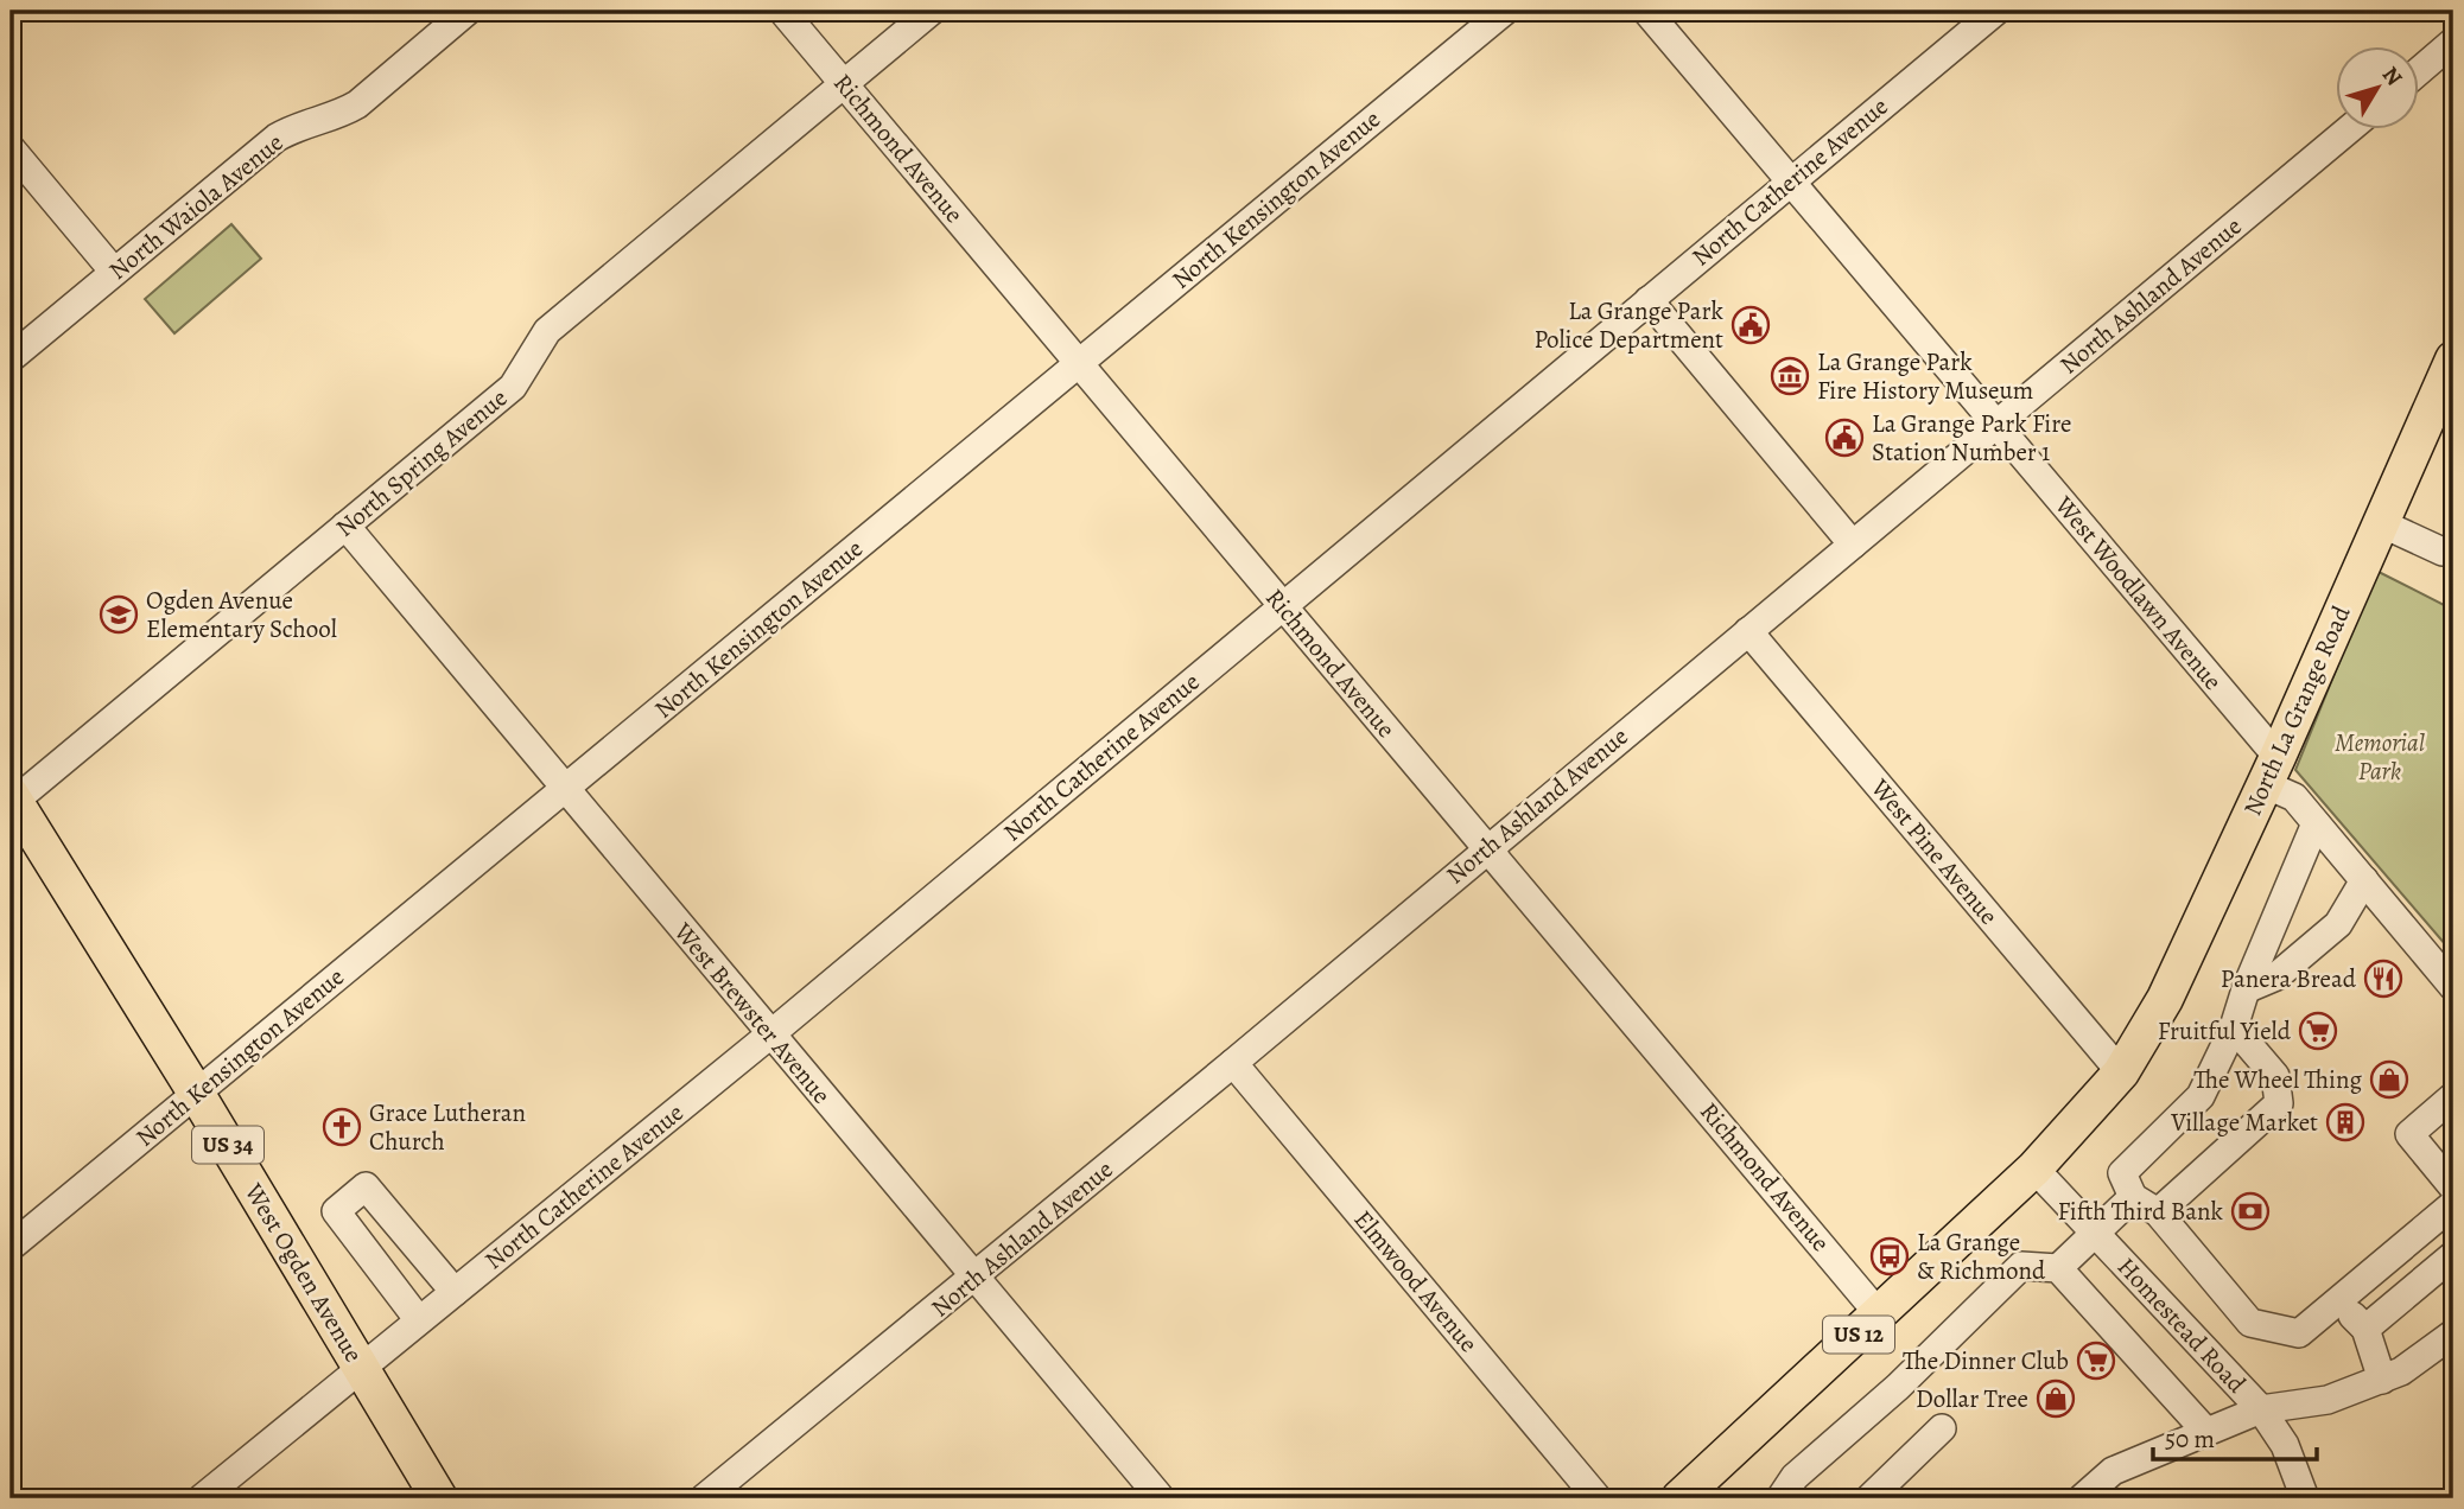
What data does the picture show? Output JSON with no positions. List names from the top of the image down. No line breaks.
{"streets":{"main road":["North La Grange Road","US 34","West Ogden Avenue","US 12"],"street":["Richmond Avenue","North Catherine Avenue","North Kensington Avenue","North Waiola Avenue","North Ashland Avenue","North Spring Avenue","West Woodlawn Avenue","West Pine Avenue","West Brewster Avenue","Elmwood Avenue","Homestead Road"]},"crossings":[["Richmond Avenue","North Catherine Avenue"],["Richmond Avenue","North Kensington Avenue"],["Richmond Avenue","North Ashland Avenue"],["Richmond Avenue","North Spring Avenue"],["Richmond Avenue","US 12"],["North Catherine Avenue","West Woodlawn Avenue"],["North Catherine Avenue","West Brewster Avenue"],["North Catherine Avenue","West Ogden Avenue"],["North Kensington Avenue","West Brewster Avenue"],["North Kensington Avenue","West Ogden Avenue"],["North Ashland Avenue","West Woodlawn Avenue"],["North Ashland Avenue","West Pine Avenue"],["North Ashland Avenue","West Brewster Avenue"],["North Ashland Avenue","Elmwood Avenue"],["North Spring Avenue","West Brewster Avenue"],["North Spring Avenue","West Ogden Avenue"],["West Woodlawn Avenue","North La Grange Road"],["North La Grange Road","West Pine Avenue"],["North La Grange Road","US 12"],["West Pine Avenue","US 12"],["Homestead Road","US 12"]],"parks":["Memorial Park"],"places":{"public building":["La Grange Park Police Department","La Grange Park Fire Station Number 1"],"museum":["La Grange Park Fire History Museum"],"school or university":["Ogden Avenue Elementary School"],"restaurant":["Panera Bread"],"supermarket":["Fruitful Yield","The Dinner Club"],"shop":["The Wheel Thing","Dollar Tree"],"building":["Village Market"],"church":["Grace Lutheran Church"],"bank":["Fifth Third Bank"],"bus stop":["La Grange & Richmond"]},"scale_bar":"50 m","north":"top right"}
